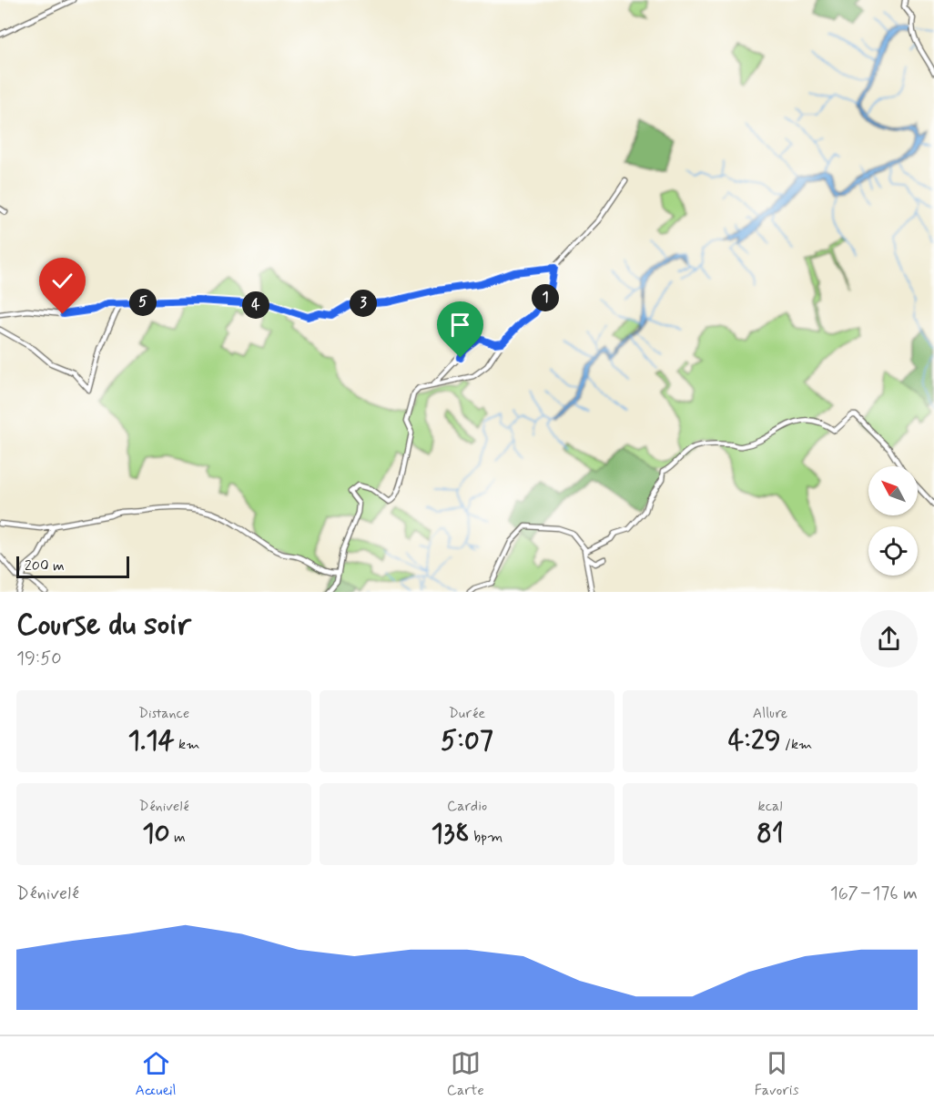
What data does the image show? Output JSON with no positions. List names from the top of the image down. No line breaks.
{"scale_bar":"200 m","north":"top left","page":{"pins":["1","5","3","4"],"scale":"200 m","heading":["Course du soir","19:50"],"stats":[["Distance","1.14 km"],["Durée","5:07"],["Allure","4:29 /km"],["Dénivelé","10 m"],["Cardio","138 bpm"],["kcal","81"]],"chart":["Dénivelé","167–176 m"],"tabs":["Accueil","Carte","Favoris"]}}
